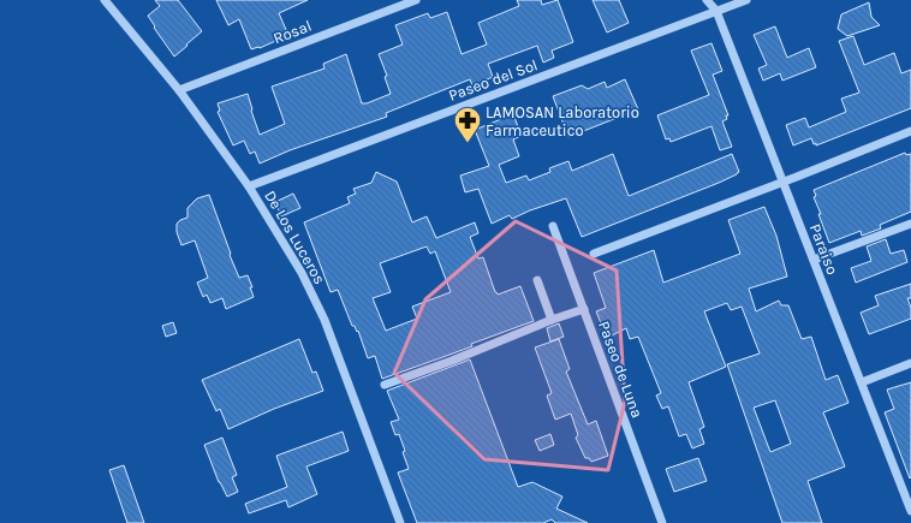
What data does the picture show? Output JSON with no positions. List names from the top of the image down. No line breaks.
{"streets":{"street":["Rosal","Paseo del Sol","De Los Luceros","Paraiso","Paseo de Luna"]},"crossings":[["Rosal","De Los Luceros"],["Paseo del Sol","De Los Luceros"],["Paseo del Sol","Paraiso"]],"places":{"pharmacy":["LAMOSAN Laboratorio Farmaceutico"]}}
